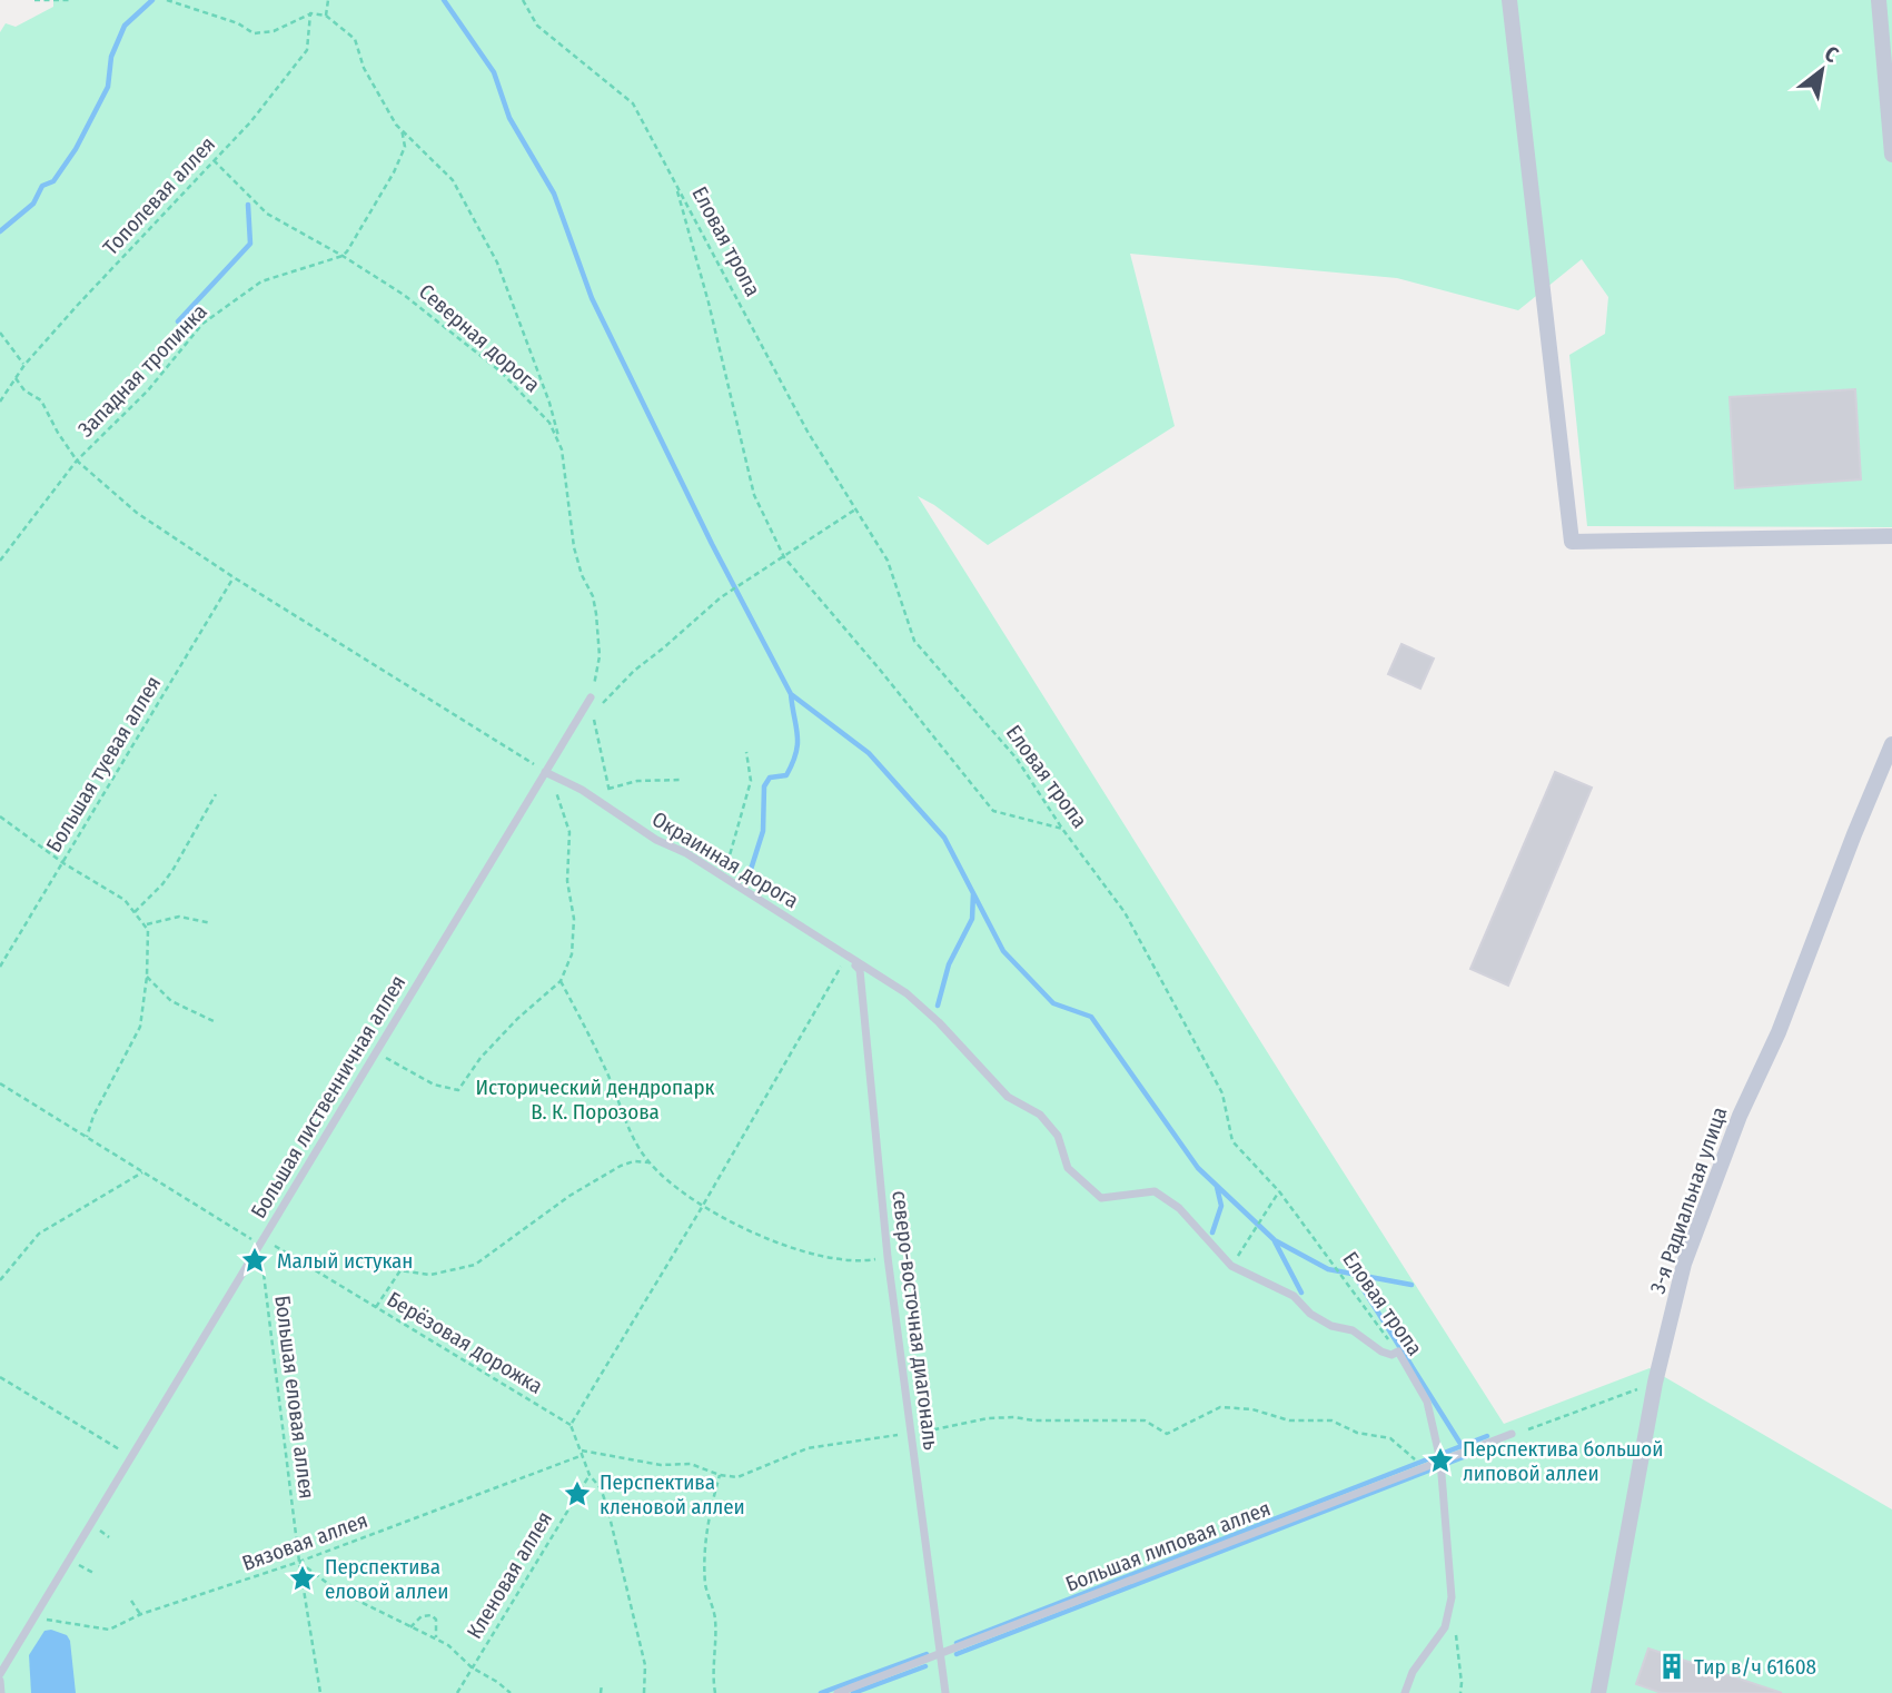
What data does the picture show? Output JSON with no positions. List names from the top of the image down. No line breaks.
{"streets":{"street":["3-я Радиальная улица"],"lane":["Еловая тропа","Окраинная дорога","Большая лиственничная аллея","северо-восточная диагональ","Большая липовая аллея"],"path":["Тополевая аллея","Северная дорога","Западная тропинка","Большая туевая аллея","Берёзовая дорожка","Большая еловая аллея","Вязовая аллея","Кленовая аллея"]},"crossings":[["Тополевая аллея","Северная дорога"],["Еловая тропа","Окраинная дорога"],["Еловая тропа","Большая липовая аллея"],["Северная дорога","Западная тропинка"],["Северная дорога","Окраинная дорога"],["Северная дорога","Большая лиственничная аллея"],["Окраинная дорога","Большая лиственничная аллея"],["Окраинная дорога","северо-восточная диагональ"],["Большая лиственничная аллея","Берёзовая дорожка"],["Большая лиственничная аллея","Большая еловая аллея"],["Большая лиственничная аллея","Вязовая аллея"],["северо-восточная диагональ","Большая липовая аллея"],["Берёзовая дорожка","Большая еловая аллея"],["Большая еловая аллея","Вязовая аллея"]],"parks":["Исторический дендропарк В. К. Порозова"],"places":{"place":["Малый истукан","Перспектива большой липовой аллеи","Перспектива кленовой аллеи","Перспектива еловой аллеи"],"building":["Тир в/ч 61608"]},"north":"top right"}
